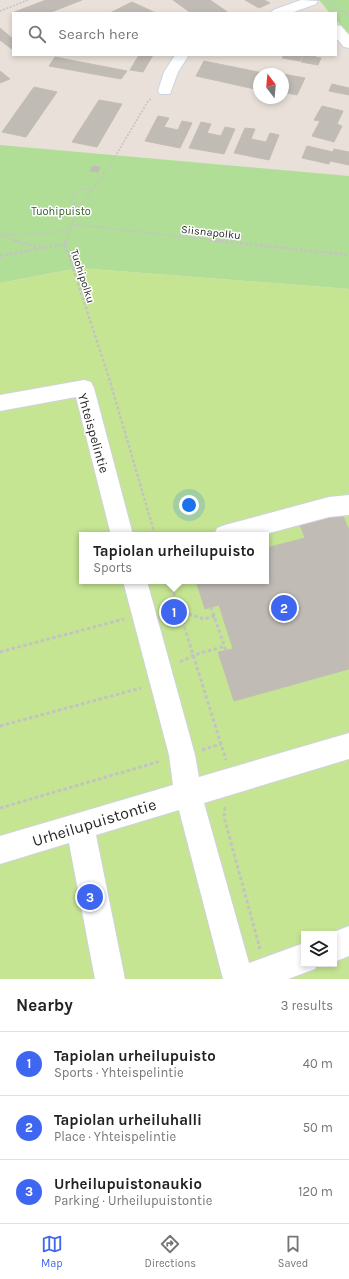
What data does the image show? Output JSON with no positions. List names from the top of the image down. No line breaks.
{"streets":{"street":["Yhteispelintie","Urheilupuistontie"],"path":["Siisnapolku","Tuohipolku"]},"crossings":[["Siisnapolku","Tuohipolku"]],"parks":["Tuohipuisto"],"north":"top","page":{"search":"Search here","popup":["Tapiolan urheilupuisto","Sports"],"pins":["2","1","3"],"heading":["Nearby","3 results"],"list":[{"mark":"1","name":"Tapiolan urheilupuisto","note":"Sports · Yhteispelintie","value":"40 m"},{"mark":"2","name":"Tapiolan urheiluhalli","note":"Place · Yhteispelintie","value":"50 m"},{"mark":"3","name":"Urheilupuistonaukio","note":"Parking · Urheilupuistontie","value":"120 m"}],"nav":["Map","Directions","Saved"]}}
